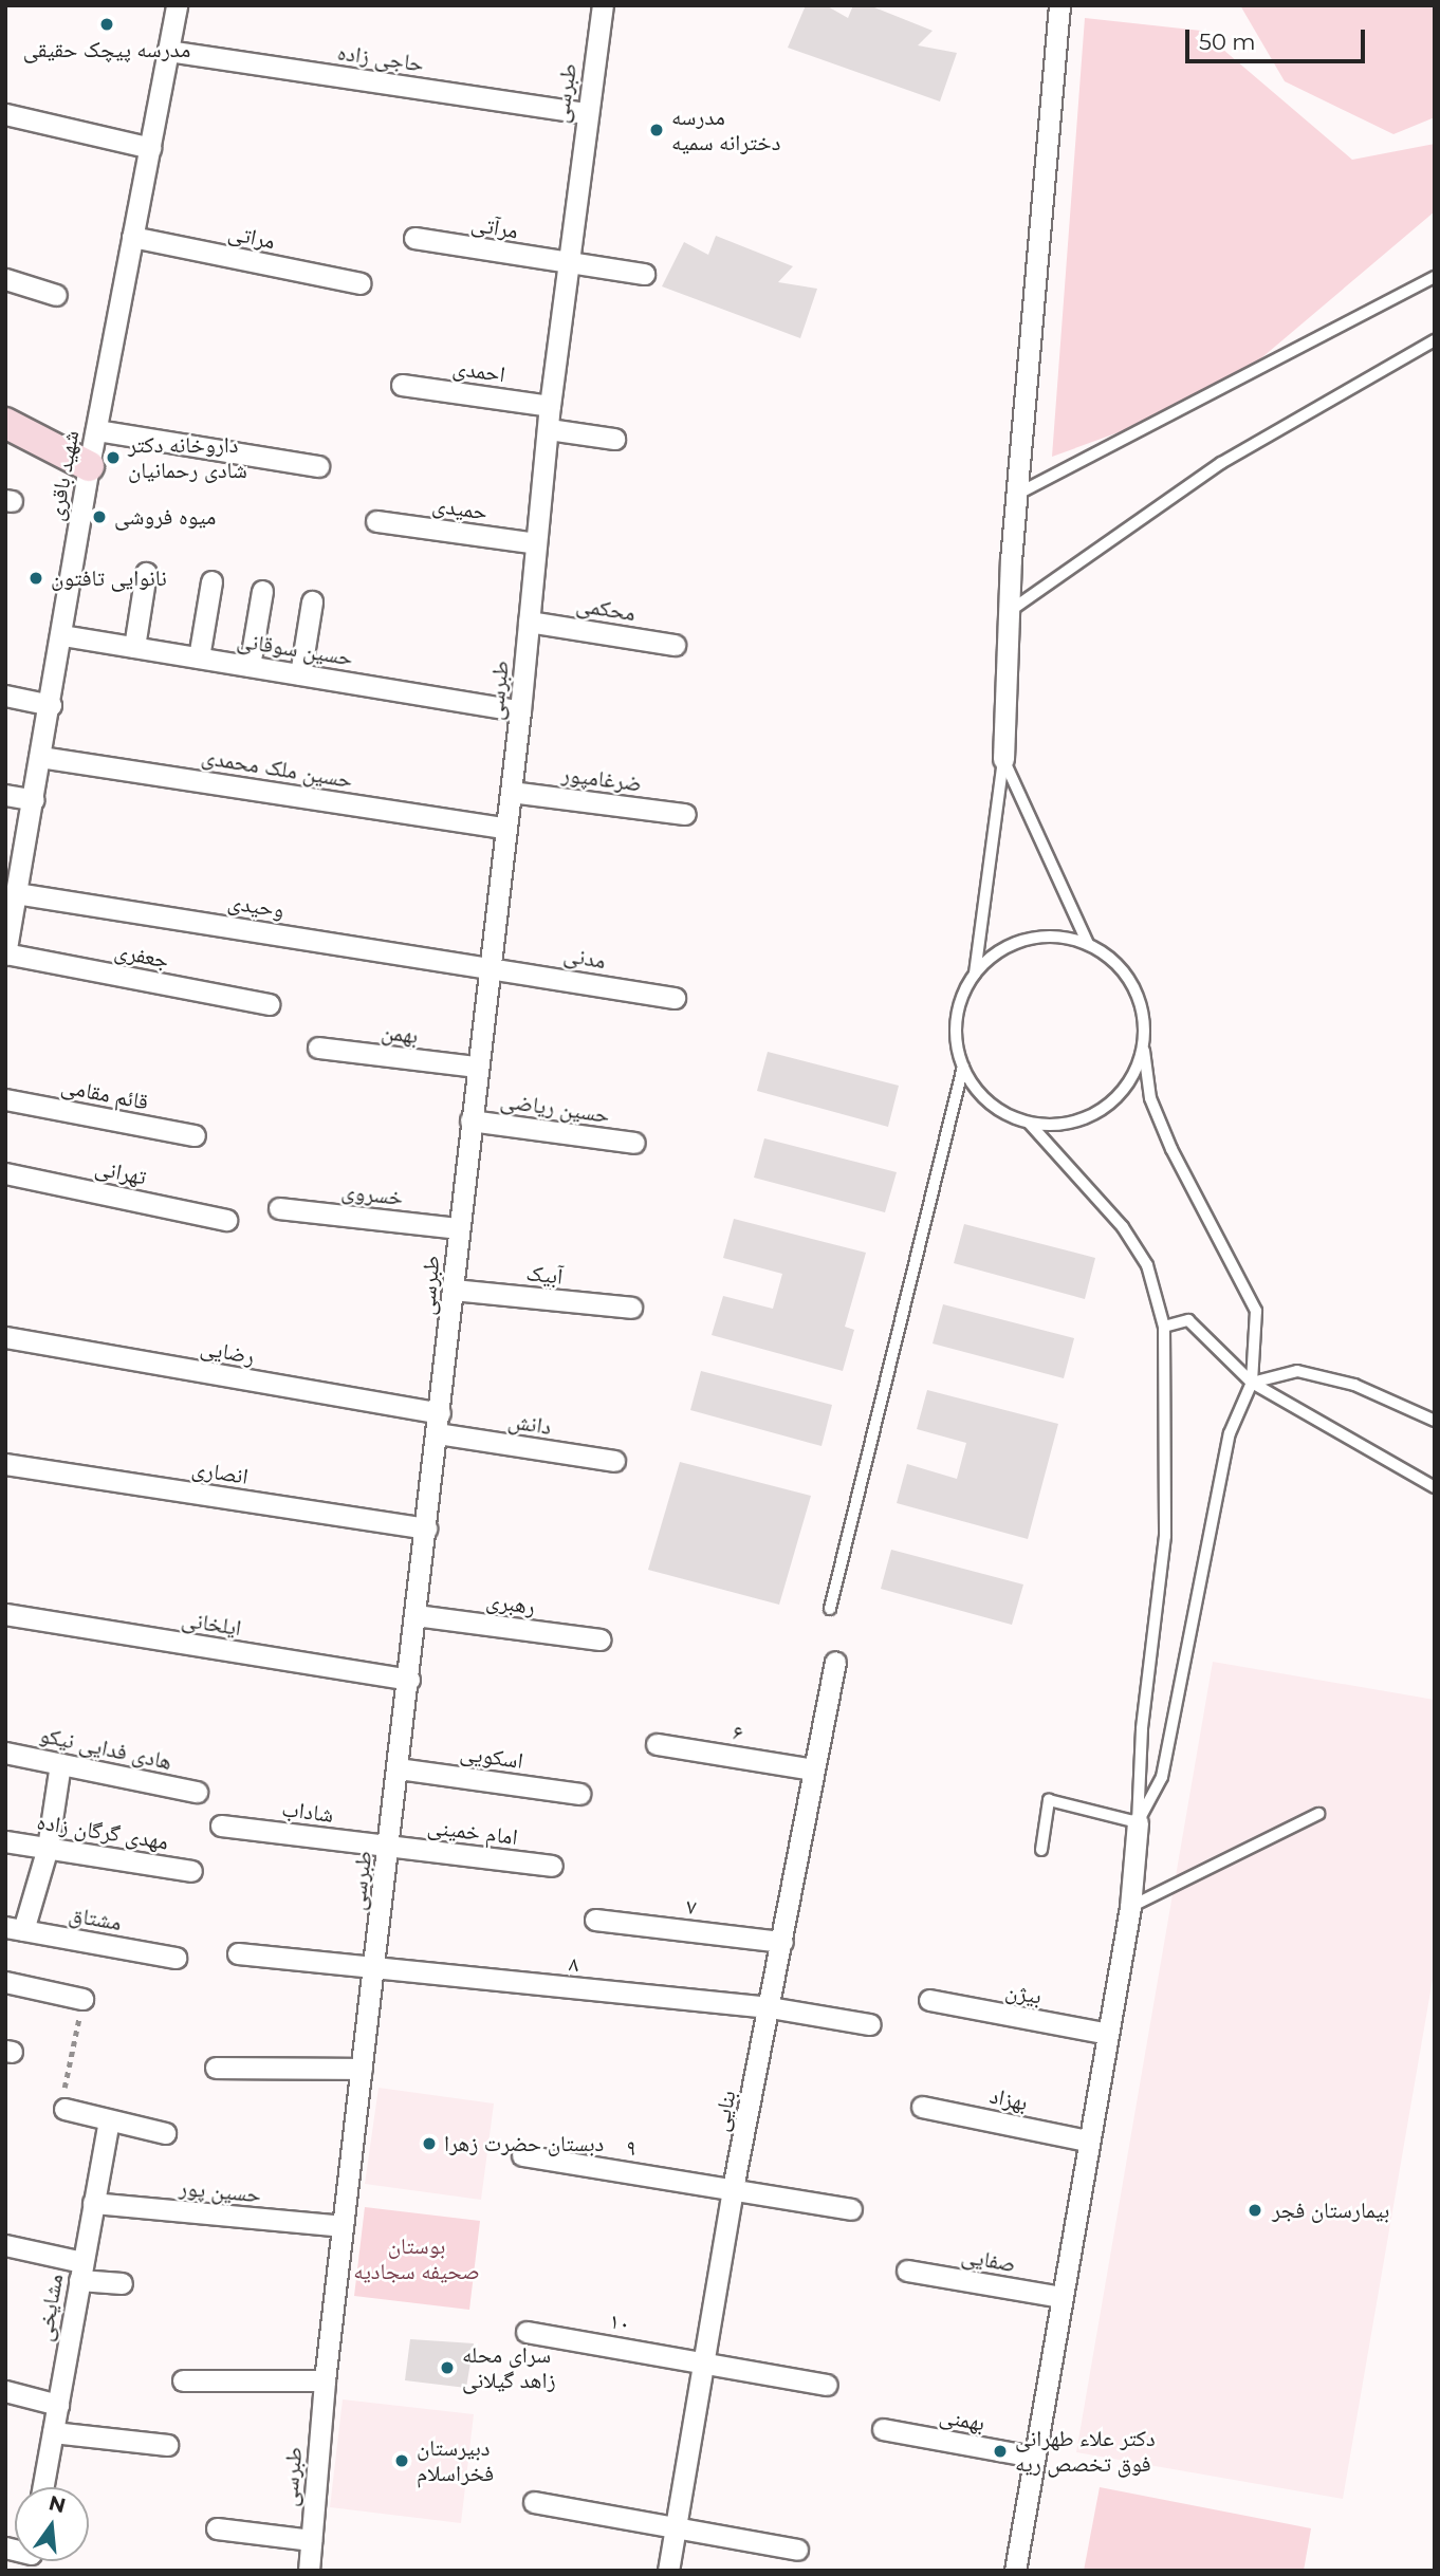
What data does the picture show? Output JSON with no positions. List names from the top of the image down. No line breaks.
{"streets":{"street":["حاجی زاده","طبرسی","مرآتی","مراتی","احمدی","شهید باقری","حمیدی","محکمی","حسین سوقانی","حسین ملک محمدی","ضرغامپور","وحیدی","جعفری","مدنی","بهمن","قائم مقامی","حسین ریاضی","تهرانی","خسروی","آبیک","رضایی","دانش","انصاری","رهبری","ایلخانی","۶","هادی فدایی نیکو","اسکویی","شاداب","مهدی گرگان زاده","امام خمینی","۷","مشتاق","۸","بیژن","بهزاد","بنایی","۹","حسین پور","صفایی","مشایخی","۱۰","بهمنی"]},"crossings":[["حاجی زاده","طبرسی"],["حاجی زاده","شهید باقری"],["طبرسی","مرآتی"],["طبرسی","احمدی"],["طبرسی","حمیدی"],["طبرسی","محکمی"],["طبرسی","حسین سوقانی"],["طبرسی","حسین ملک محمدی"],["طبرسی","ضرغامپور"],["طبرسی","وحیدی"],["طبرسی","مدنی"],["طبرسی","بهمن"],["طبرسی","حسین ریاضی"],["طبرسی","خسروی"],["طبرسی","آبیک"],["طبرسی","رضایی"],["طبرسی","دانش"],["طبرسی","انصاری"],["طبرسی","رهبری"],["طبرسی","ایلخانی"],["طبرسی","اسکویی"],["طبرسی","شاداب"],["طبرسی","امام خمینی"],["طبرسی","۸"],["طبرسی","حسین پور"],["مراتی","شهید باقری"],["شهید باقری","حسین سوقانی"],["شهید باقری","حسین ملک محمدی"],["شهید باقری","وحیدی"],["شهید باقری","جعفری"],["وحیدی","مدنی"],["رضایی","دانش"],["۶","بنایی"],["شاداب","امام خمینی"],["۷","بنایی"],["۸","بنایی"],["بنایی","۹"],["بنایی","۱۰"],["حسین پور","مشایخی"]],"parks":["بوستان صحیفه سجادیه"],"places":["مدرسه پیچک حقیقی","مدرسه دخترانه سمیه","داروخانه دکتر شادی رحمانیان","میوه فروشی","نانوایی تافتون","دبستان حضرت زهرا","بیمارستان فجر","سرای محله زاهد گیلانی","دکتر علاء طهرانی فوق تخصص ریه","دبیرستان فخراسلام"],"scale_bar":"50 m","north":"top"}
